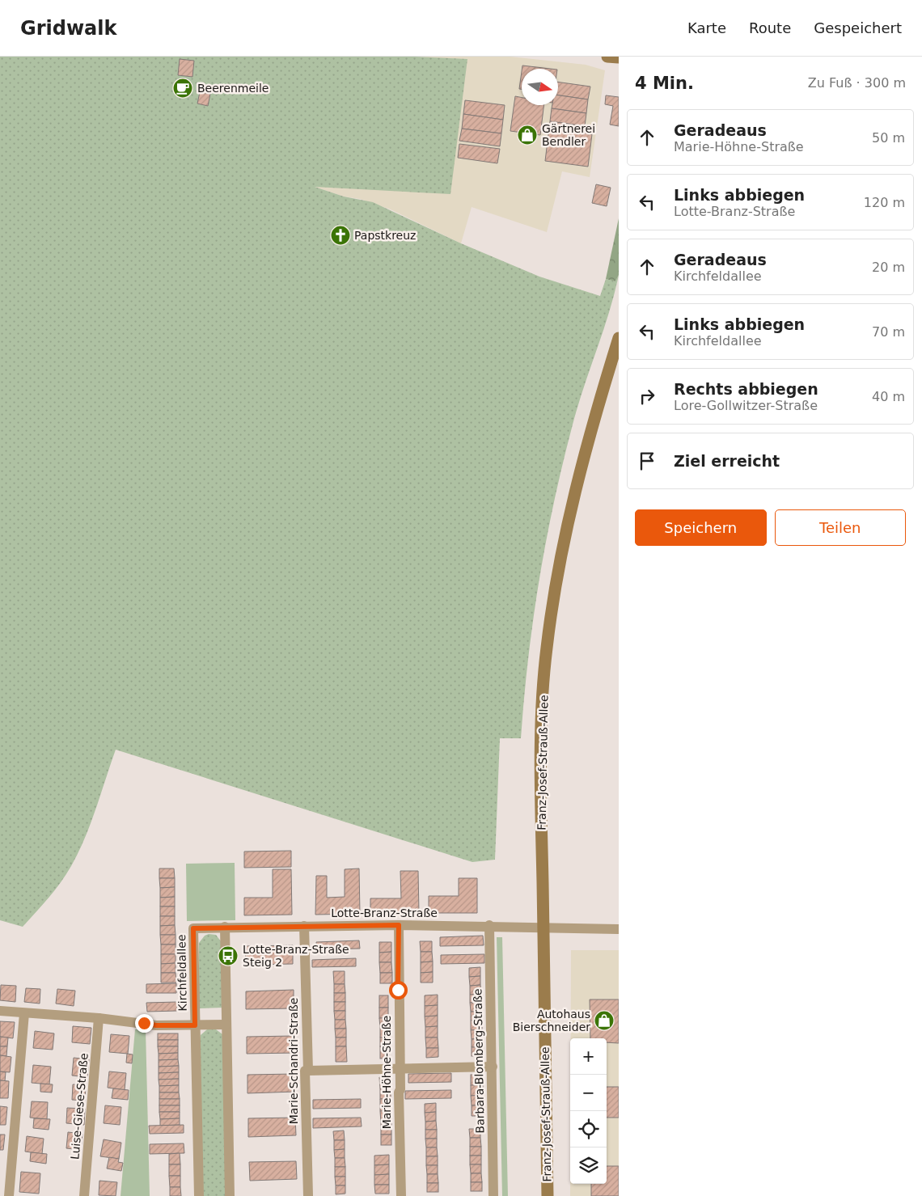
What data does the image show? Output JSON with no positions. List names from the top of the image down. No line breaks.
{"streets":{"street":["Franz-Josef-Strauß-Allee","Lotte-Branz-Straße","Kirchfeldallee","Marie-Schandri-Straße","Barbara-Blomberg-Straße","Marie-Höhne-Straße","Luise-Giese-Straße"]},"crossings":[["Franz-Josef-Strauß-Allee","Lotte-Branz-Straße"],["Lotte-Branz-Straße","Kirchfeldallee"],["Lotte-Branz-Straße","Marie-Schandri-Straße"],["Lotte-Branz-Straße","Barbara-Blomberg-Straße"],["Lotte-Branz-Straße","Marie-Höhne-Straße"]],"places":{"cafe":["Beerenmeile"],"shop":["Gärtnerei Bendler","Autohaus Bierschneider"],"church":["Papstkreuz"],"bus stop":["Lotte-Branz-Straße Steig 2"]},"north":"right","page":{"header":"Gridwalk","nav":["Karte","Route","Gespeichert"],"heading":["4 Min.","Zu Fuß · 300 m"],"list":[["Geradeaus","Marie-Höhne-Straße","50 m"],["Links abbiegen","Lotte-Branz-Straße","120 m"],["Geradeaus","Kirchfeldallee","20 m"],["Links abbiegen","Kirchfeldallee","70 m"],["Rechts abbiegen","Lore-Gollwitzer-Straße","40 m"],"Ziel erreicht"],"buttons":["Speichern","Teilen"],"map_buttons":["+","−"]}}
